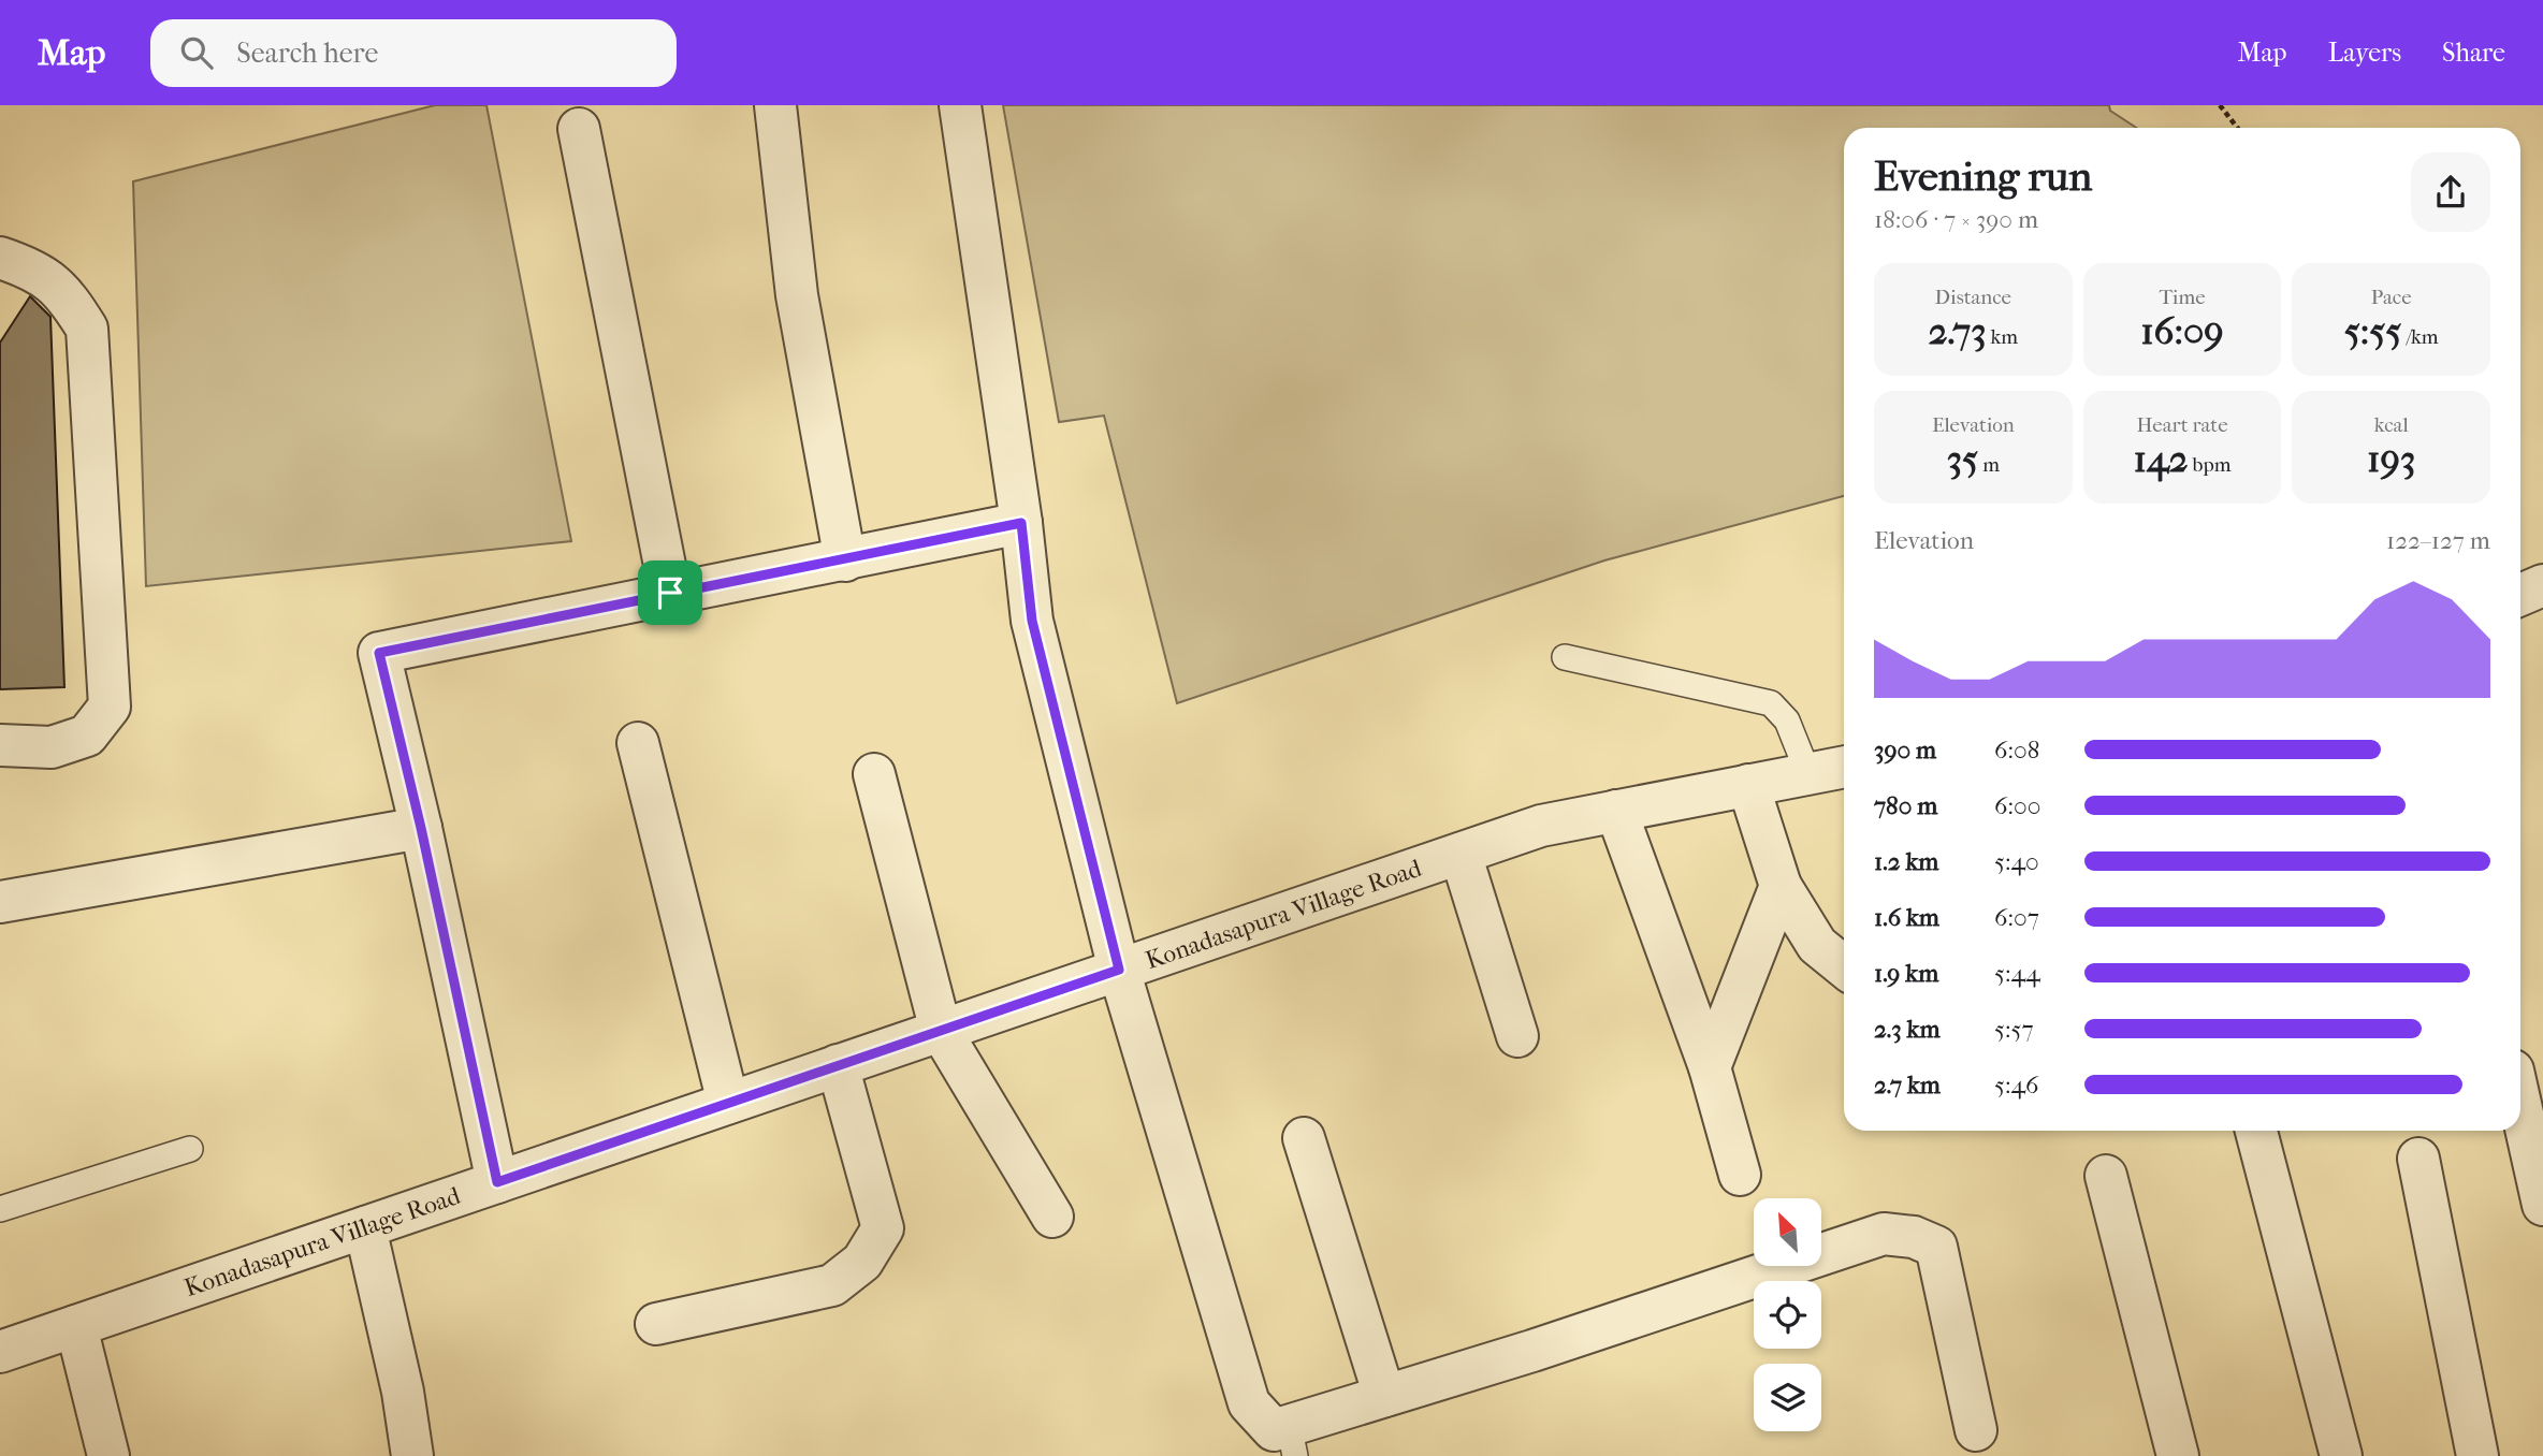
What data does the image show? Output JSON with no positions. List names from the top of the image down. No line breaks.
{"streets":{"street":["Konadasapura Village Road"]},"north":"top left","page":{"header":"Map","search":"Search here","nav":["Map","Layers","Share"],"heading":["Evening run","18:06 · 7 × 390 m"],"stats":[["Distance","2.73 km"],["Time","16:09"],["Pace","5:55 /km"],["Elevation","35 m"],["Heart rate","142 bpm"],["kcal","193"]],"chart":["Elevation","122–127 m"],"list":[{"name":"390 m","note":"6:08"},{"name":"780 m","note":"6:00"},{"name":"1.2 km","note":"5:40"},{"name":"1.6 km","note":"6:07"},{"name":"1.9 km","note":"5:44"},{"name":"2.3 km","note":"5:57"},{"name":"2.7 km","note":"5:46"}]}}
